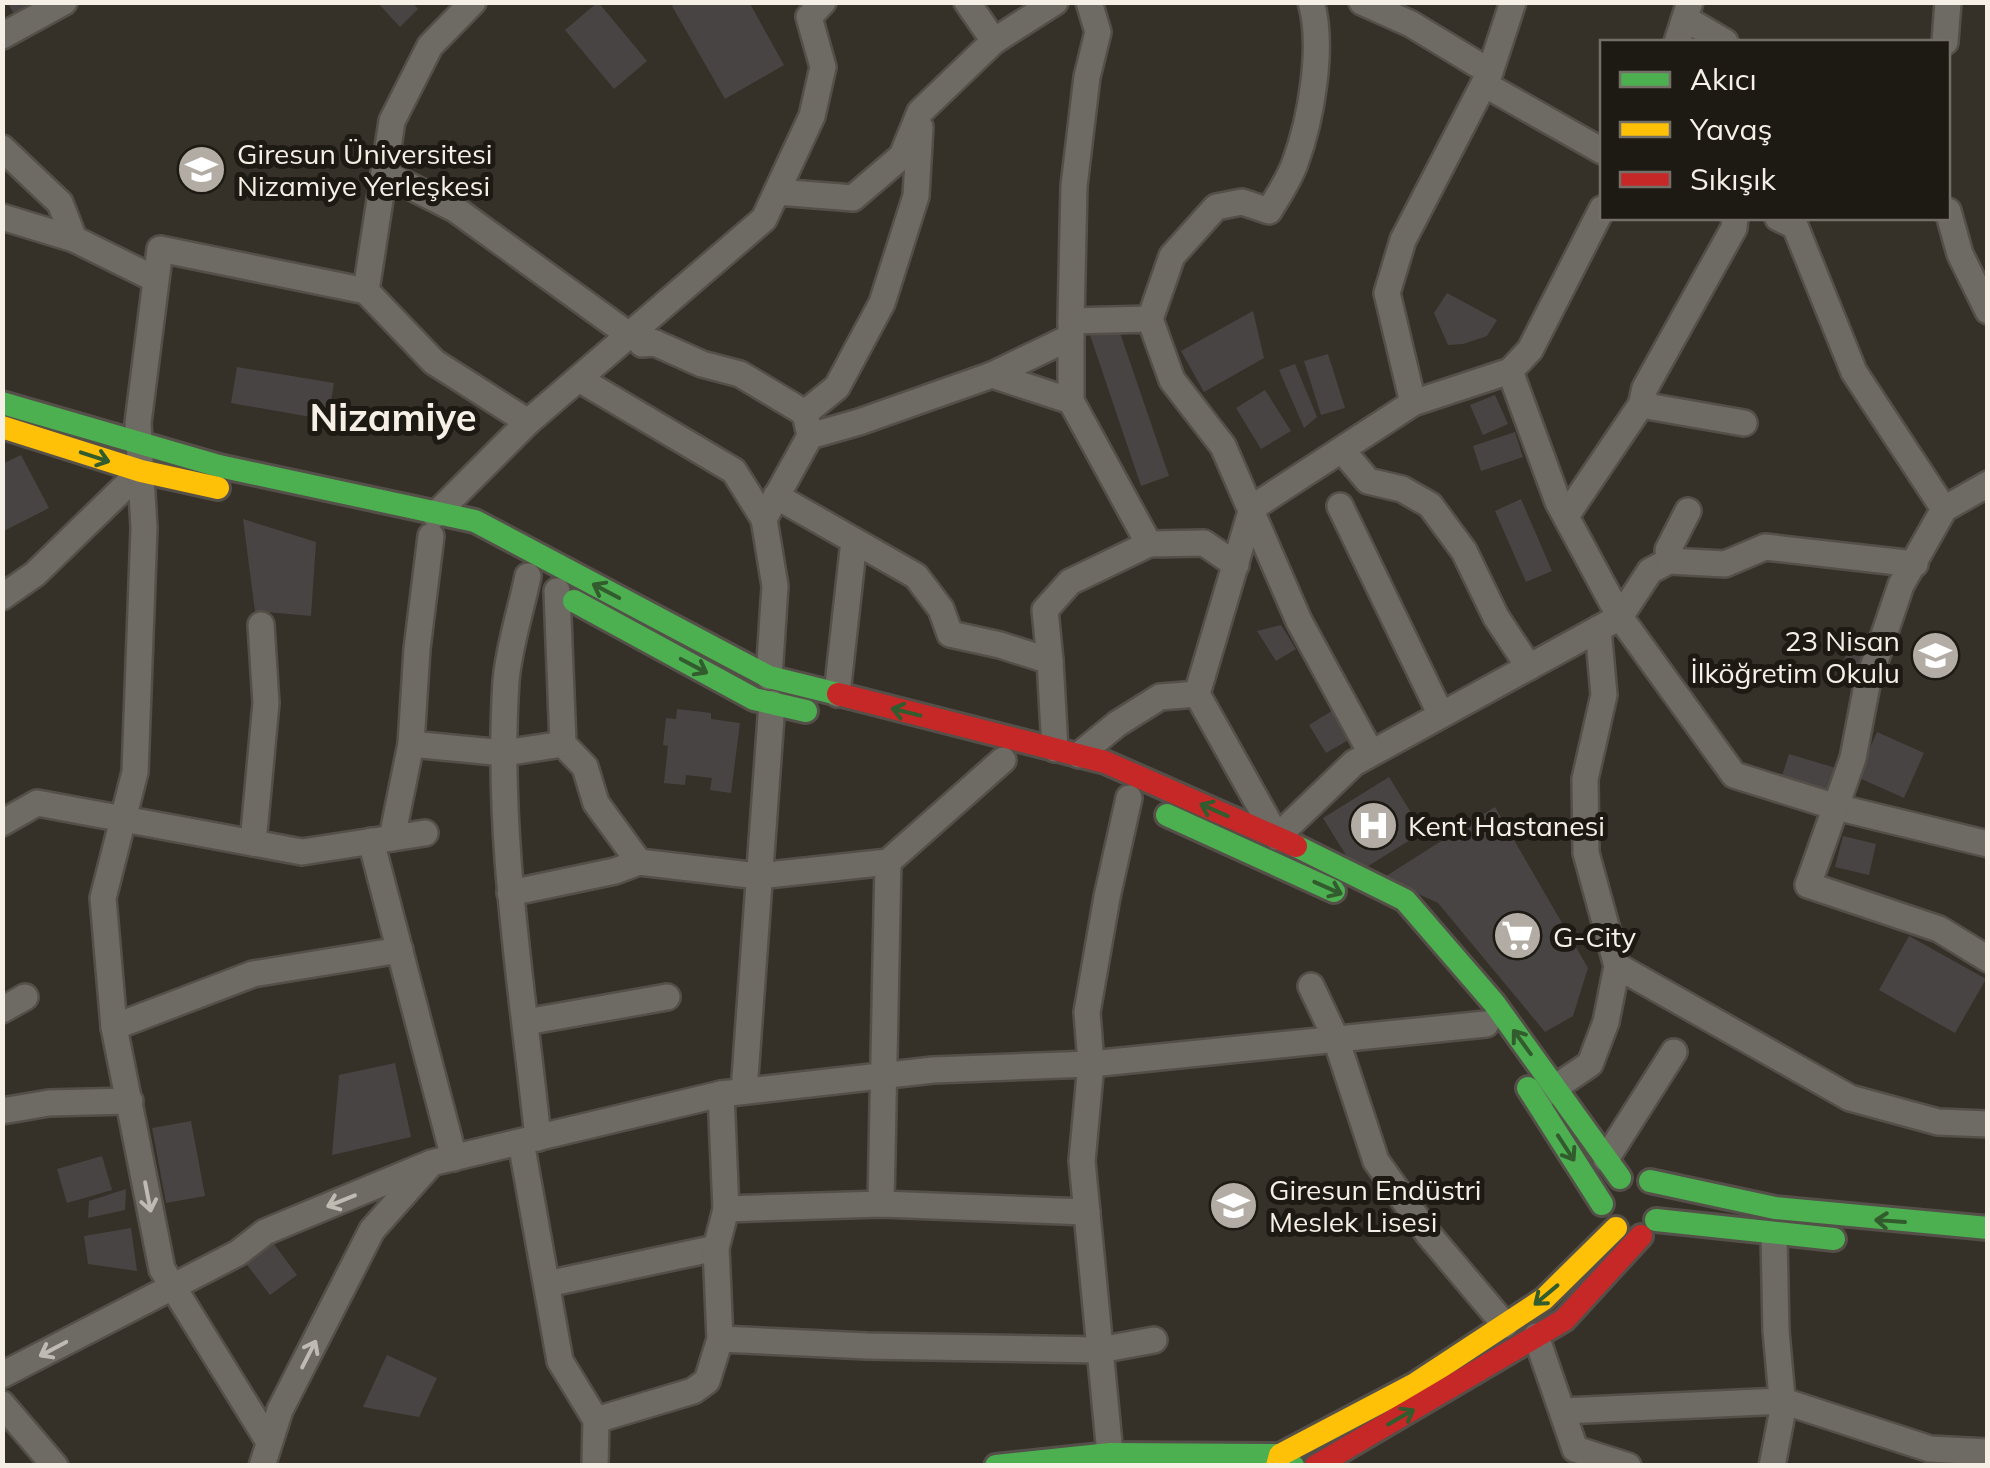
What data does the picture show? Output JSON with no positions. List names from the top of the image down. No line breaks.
{"districts":["Nizamiye"],"places":{"school or university":["Giresun Üniversitesi Nizamiye Yerleşkesi","23 Nisan İlköğretim Okulu","Giresun Endüstri Meslek Lisesi"],"hospital":["Kent Hastanesi"],"supermarket":["G-City"]},"legend":["Akıcı","Yavaş","Sıkışık"]}
